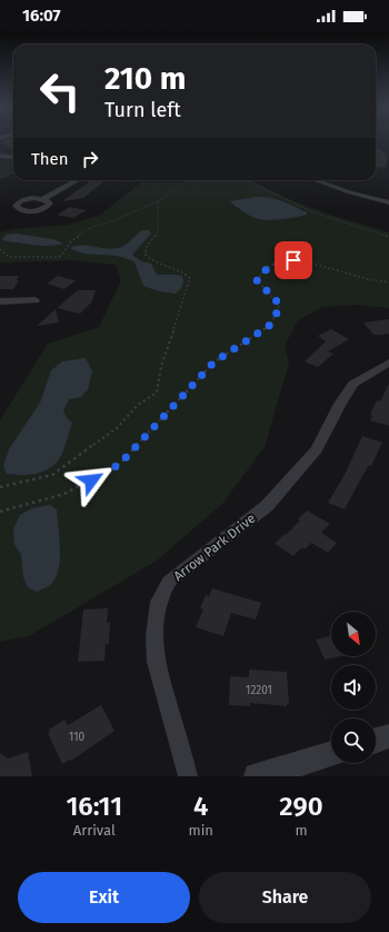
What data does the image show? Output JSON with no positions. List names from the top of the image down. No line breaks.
{"streets":{"street":["Arrow Park Drive"]},"house_numbers":["12201","110"],"north":"bottom right","page":{"status":"16:07","turn":["210 m","Turn left"],"then":"Then","eta":["16:11","Arrival","4","min","290","m"],"buttons":["Exit","Share"]}}
